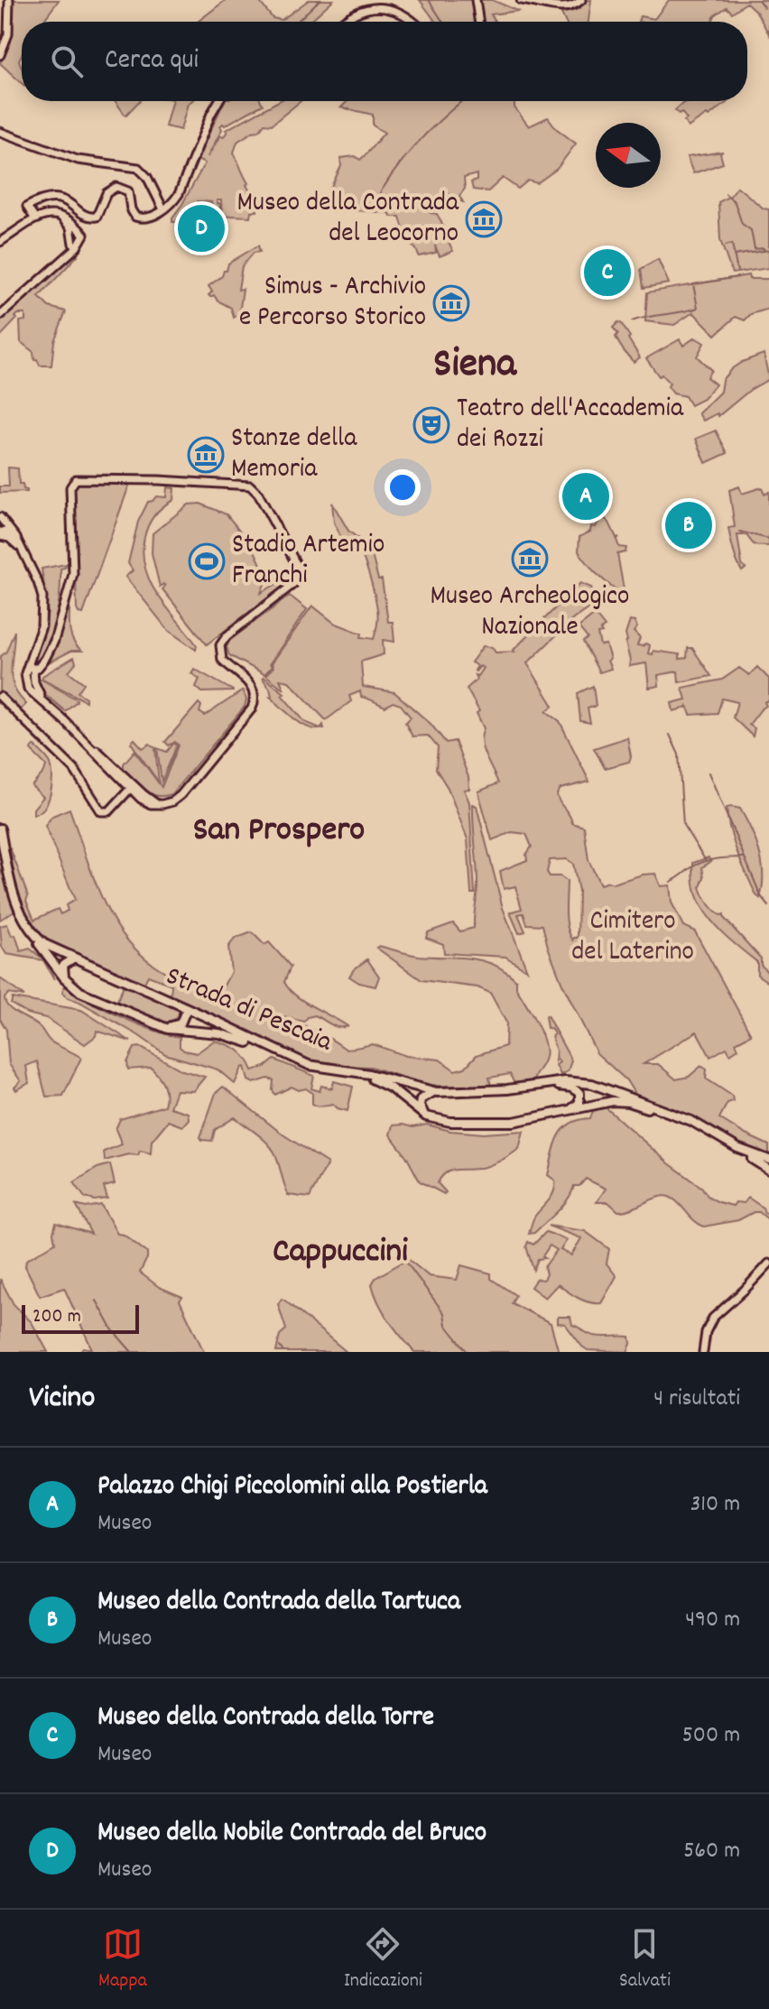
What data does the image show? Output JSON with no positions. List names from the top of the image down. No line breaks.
{"streets":{"main road":["Strada di Pescaia"]},"districts":["Siena","San Prospero","Cappuccini"],"parks":["Cimitero del Laterino"],"places":{"museum":["Museo della Contrada del Leocorno","Simus - Archivio e Percorso Storico","Stanze della Memoria","Museo Archeologico Nazionale"],"theatre":["Teatro dell'Accademia dei Rozzi"],"sports":["Stadio Artemio Franchi"]},"scale_bar":"200 m","north":"left","page":{"search":"Cerca qui","pins":["D","C","A","B"],"scale":"200 m","heading":["Vicino","4 risultati"],"list":[{"mark":"A","name":"Palazzo Chigi Piccolomini alla Postierla","note":"Museo","value":"310 m"},{"mark":"B","name":"Museo della Contrada della Tartuca","note":"Museo","value":"490 m"},{"mark":"C","name":"Museo della Contrada della Torre","note":"Museo","value":"500 m"},{"mark":"D","name":"Museo della Nobile Contrada del Bruco","note":"Museo","value":"560 m"}],"nav":["Mappa","Indicazioni","Salvati"]}}
